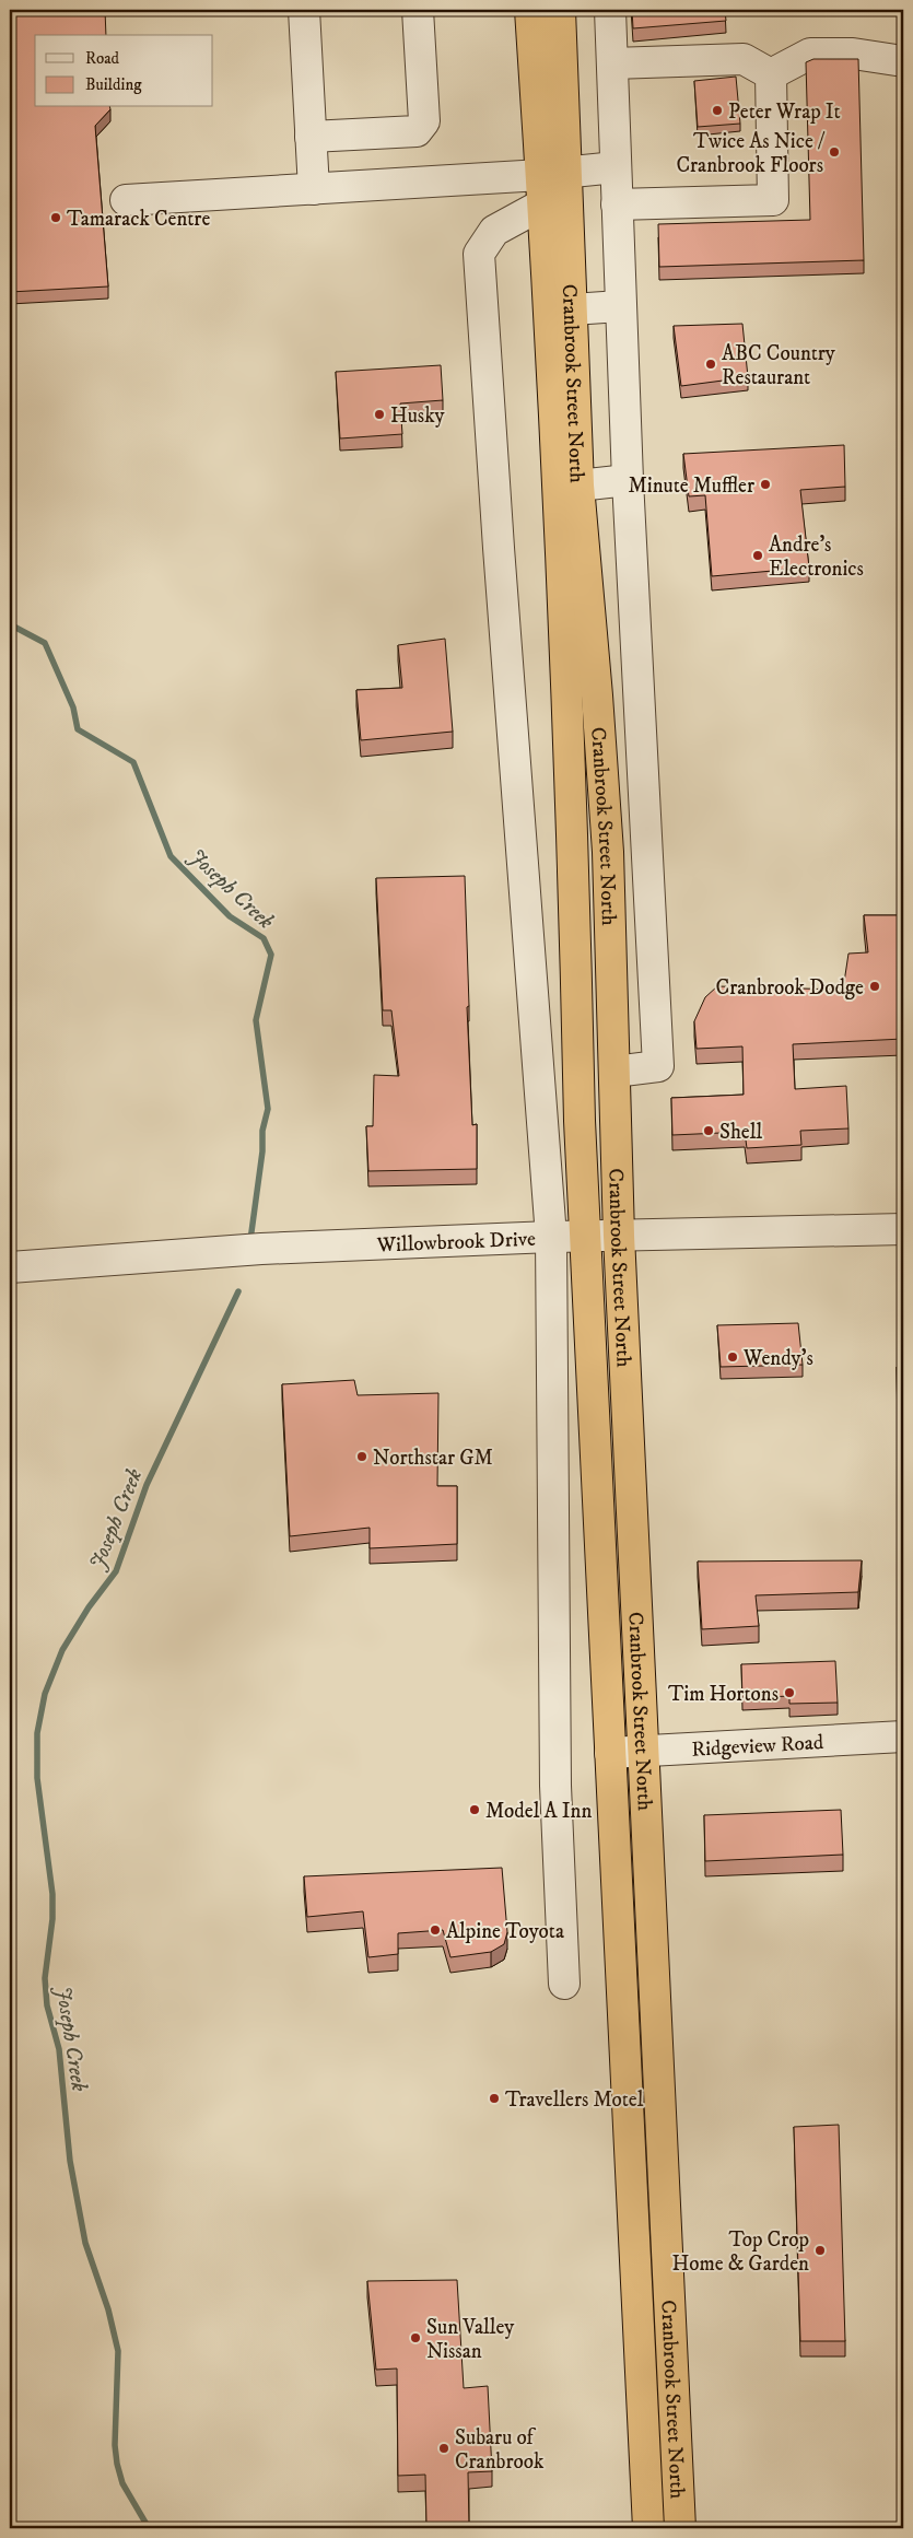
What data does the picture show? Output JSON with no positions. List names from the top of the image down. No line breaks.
{"streets":{"highway":["Cranbrook Street North"],"street":["Willowbrook Drive","Ridgeview Road"]},"crossings":[["Cranbrook Street North","Willowbrook Drive"],["Cranbrook Street North","Ridgeview Road"]],"water":["Joseph Creek"],"places":["Peter Wrap It","Twice As Nice / Cranbrook Floors","Tamarack Centre","ABC Country Restaurant","Husky","Minute Muffler","Andre's Electronics","Cranbrook Dodge","Shell","Wendy's","Northstar GM","Tim Hortons","Model A Inn","Alpine Toyota","Travellers Motel","Top Crop Home & Garden","Sun Valley Nissan","Subaru of Cranbrook"],"legend":["Road","Building"]}
